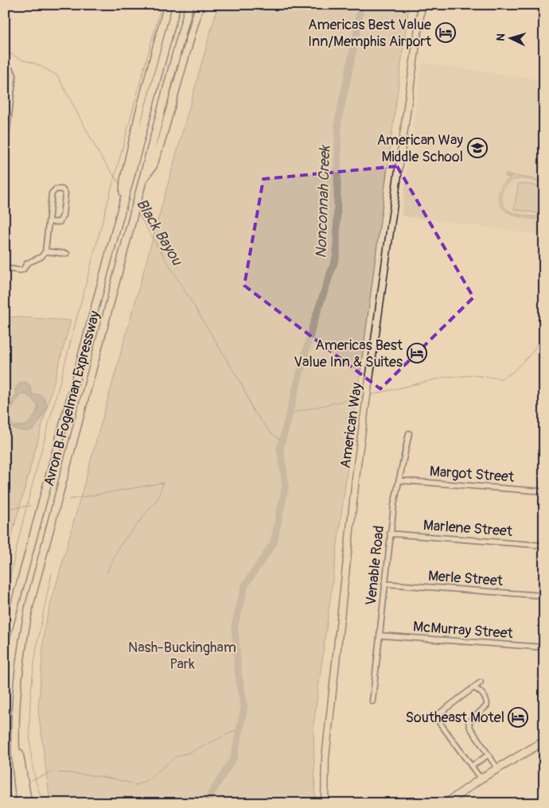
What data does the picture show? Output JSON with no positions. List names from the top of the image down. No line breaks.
{"streets":{"highway":["Avron B Fogelman Expressway"],"main road":["American Way"],"street":["Margot Street","Marlene Street","Venable Road","Merle Street","McMurray Street"]},"crossings":[["Margot Street","Venable Road"],["Marlene Street","Venable Road"],["Venable Road","Merle Street"],["Venable Road","McMurray Street"]],"water":["Nonconnah Creek","Black Bayou"],"parks":["Nash-Buckingham Park"],"places":{"hotel":["Americas Best Value Inn/Memphis Airport","Americas Best Value Inn & Suites","Southeast Motel"],"school or university":["American Way Middle School"]},"north":"left"}
